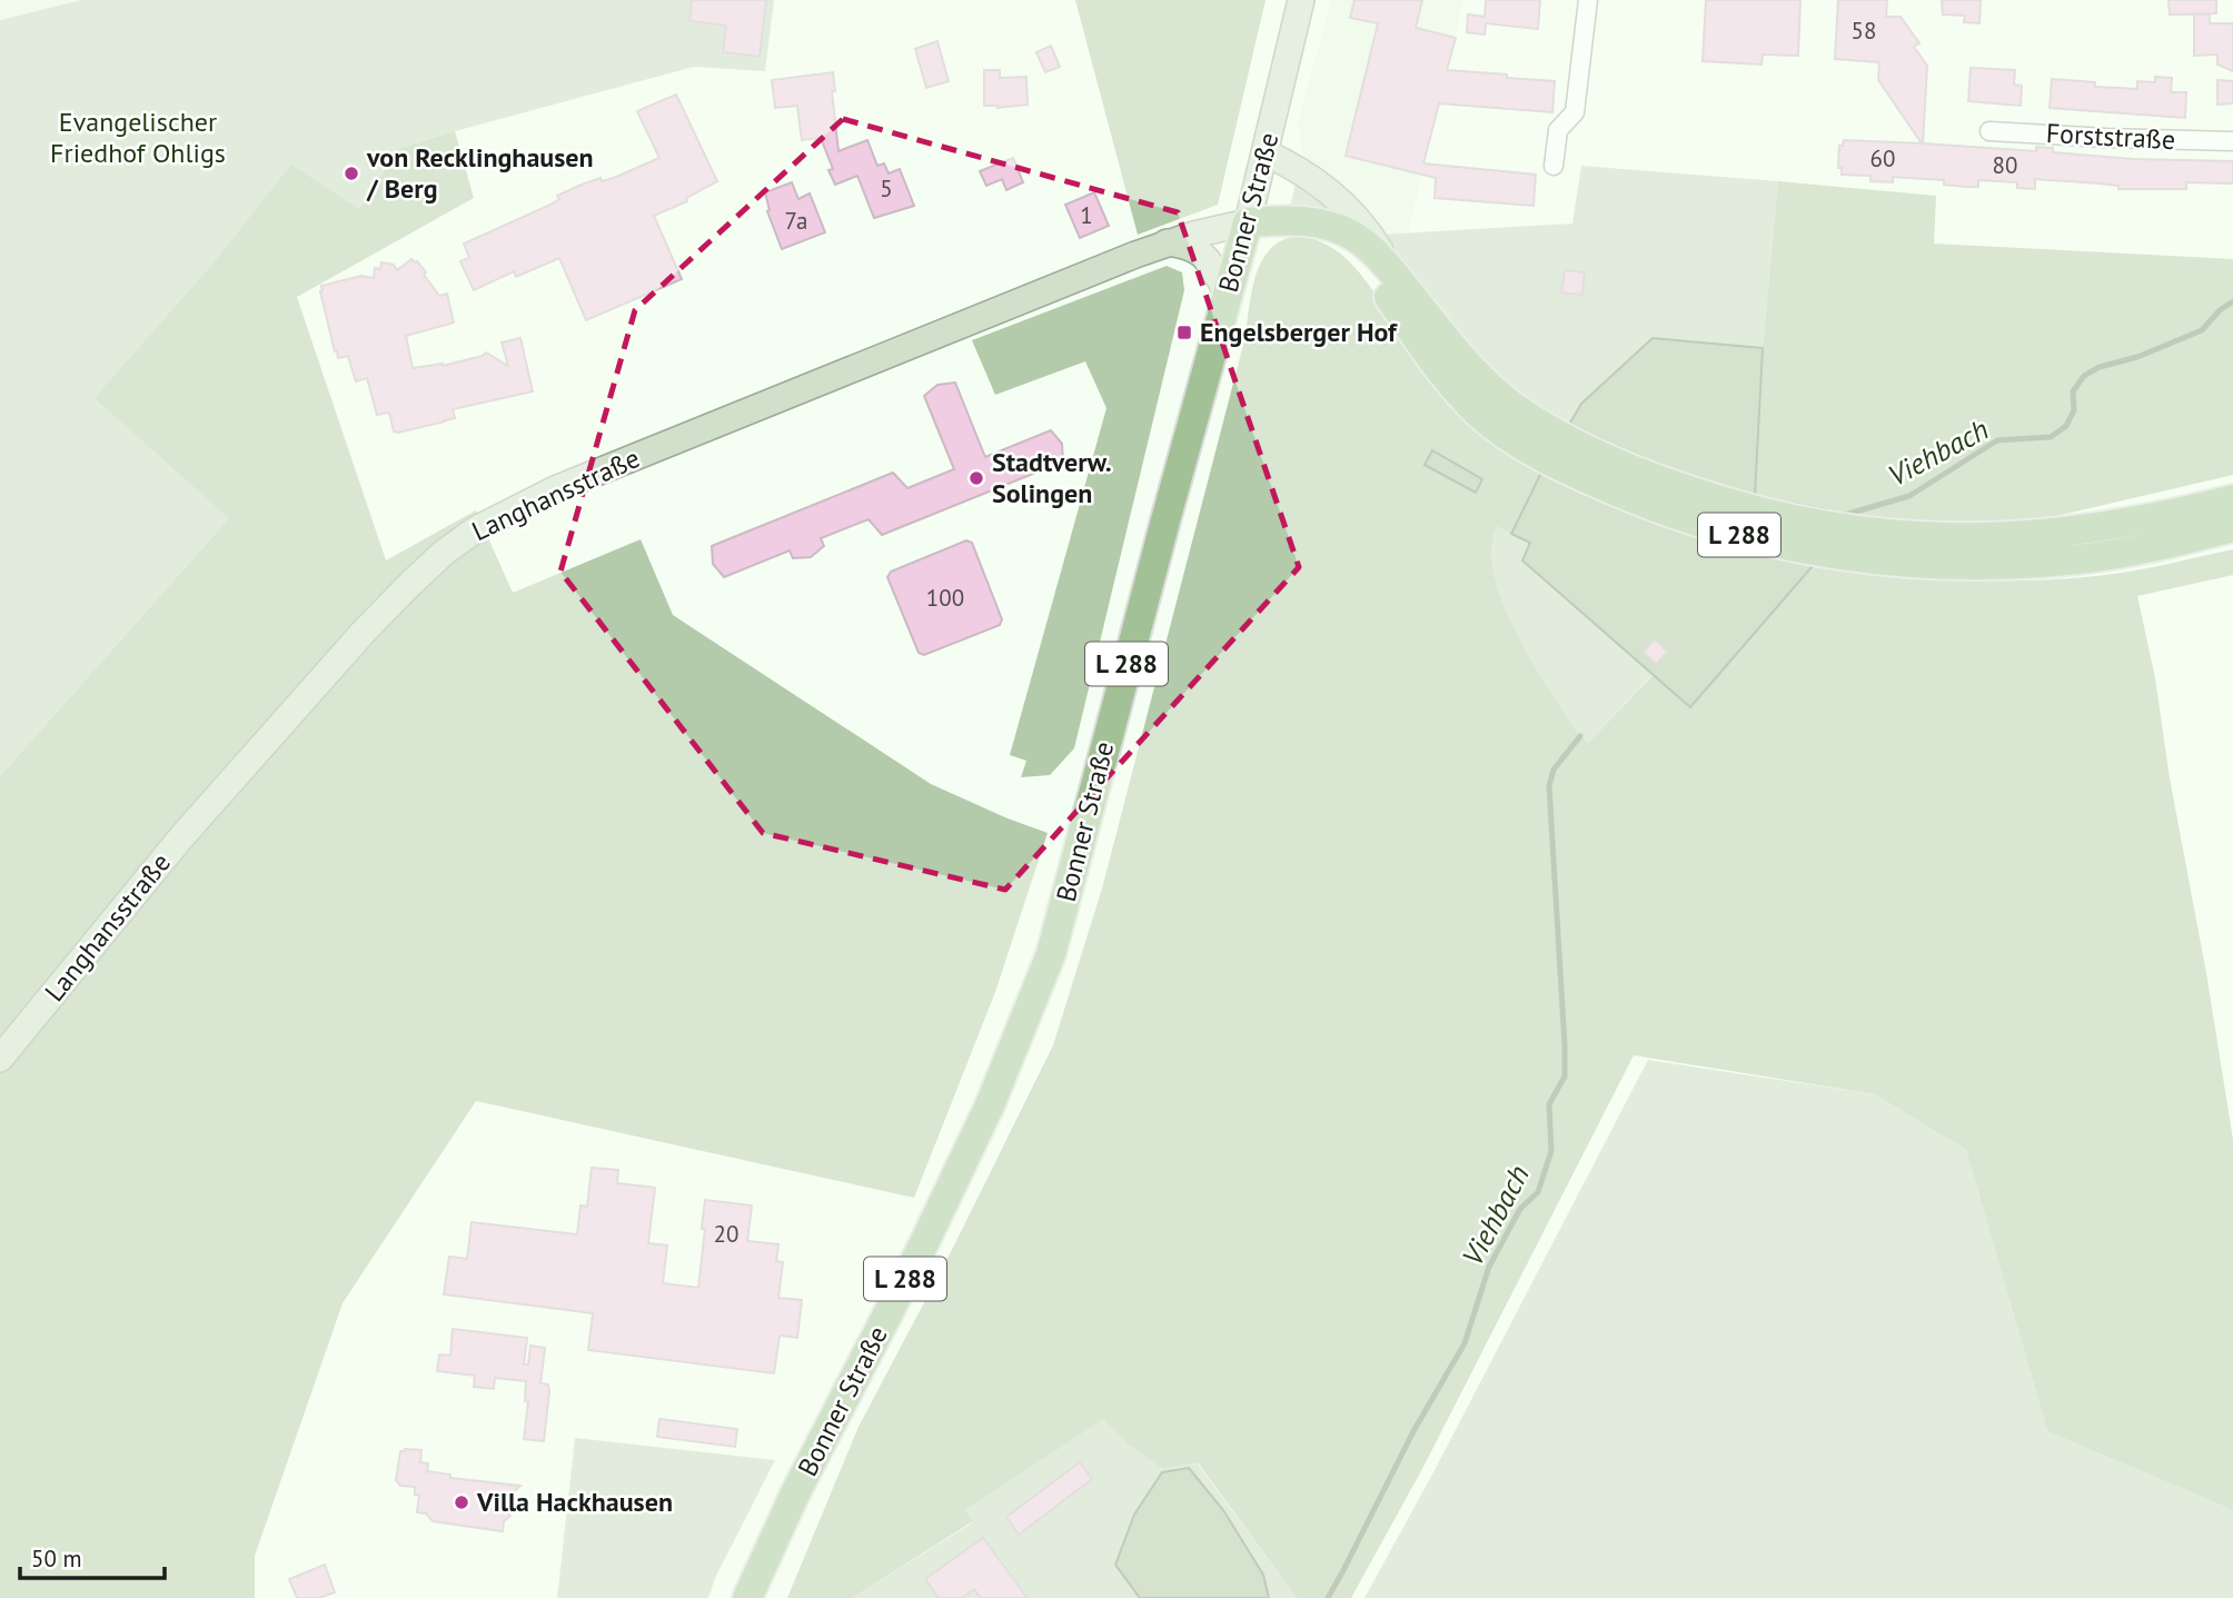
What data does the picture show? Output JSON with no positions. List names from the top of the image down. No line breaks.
{"streets":{"main road":["Bonner Straße","L 288"],"street":["Forststraße","Langhansstraße"]},"crossings":[["Bonner Straße","Langhansstraße"],["Bonner Straße","L 288"],["Langhansstraße","L 288"]],"water":["Viehbach"],"parks":["Evangelischer Friedhof Ohligs"],"places":{"other":["von Recklinghausen / Berg","Stadtverw. Solingen","Villa Hackhausen"],"transit":["Engelsberger Hof"]},"house_numbers":["58","60","80","5","1","7a","100","20"],"scale_bar":"50 m"}
